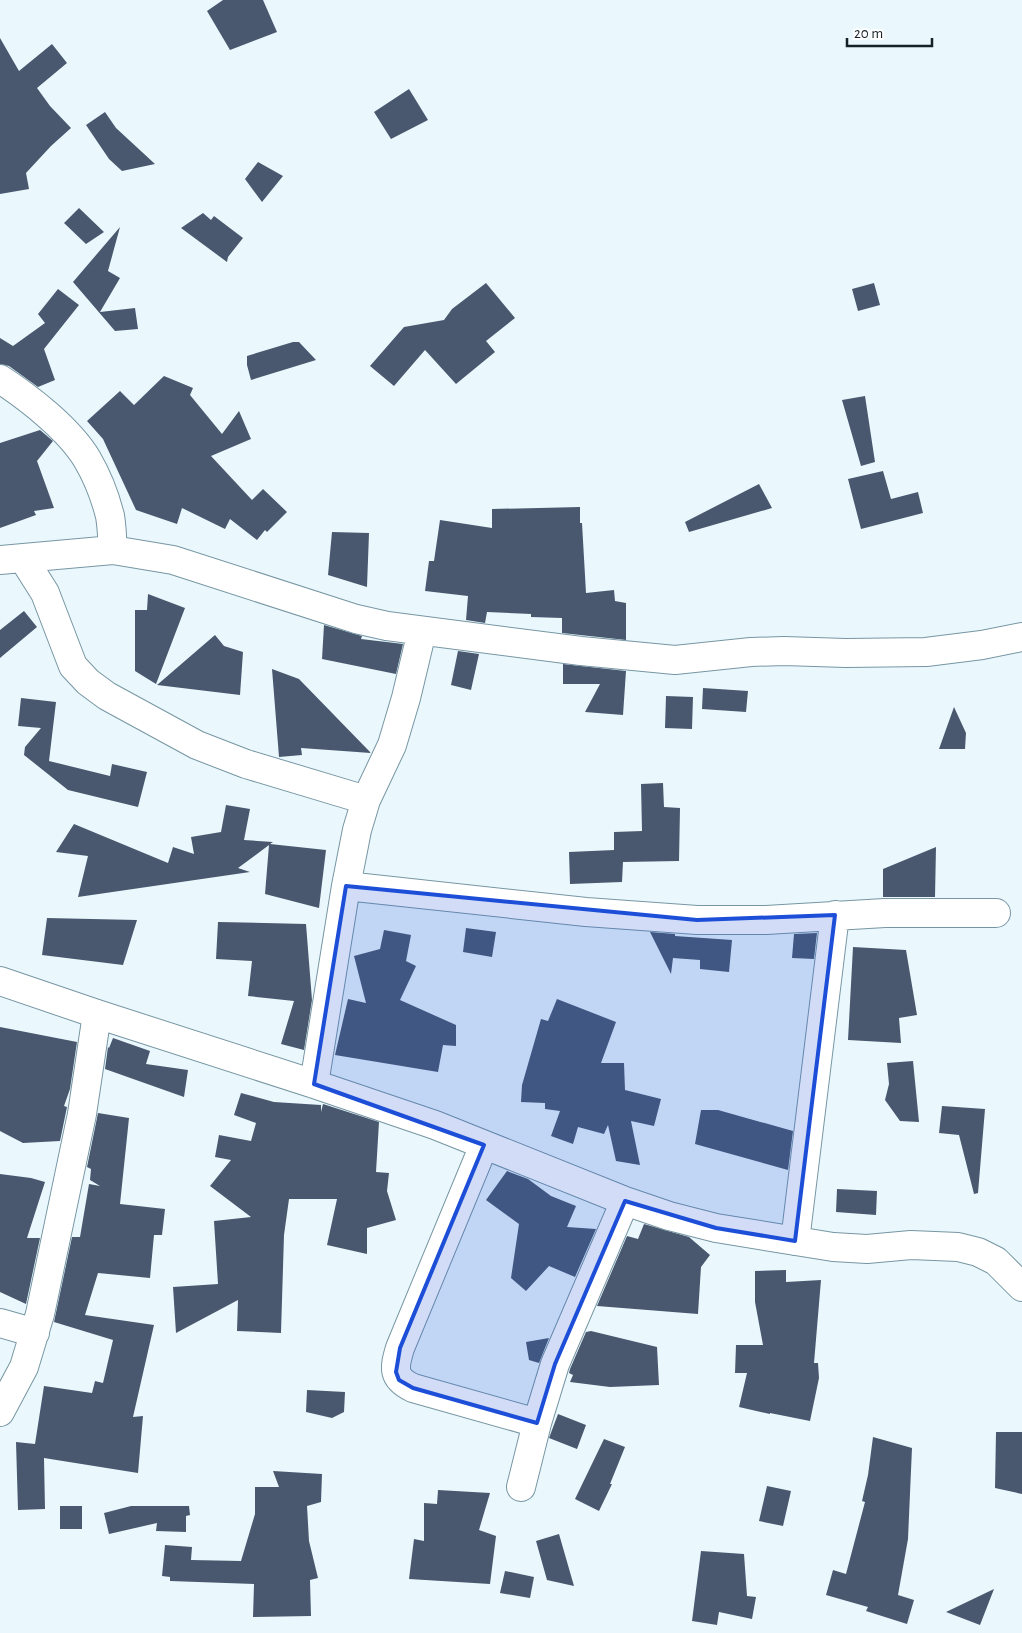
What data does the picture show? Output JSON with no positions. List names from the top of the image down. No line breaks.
{"scale_bar":"20 m"}
